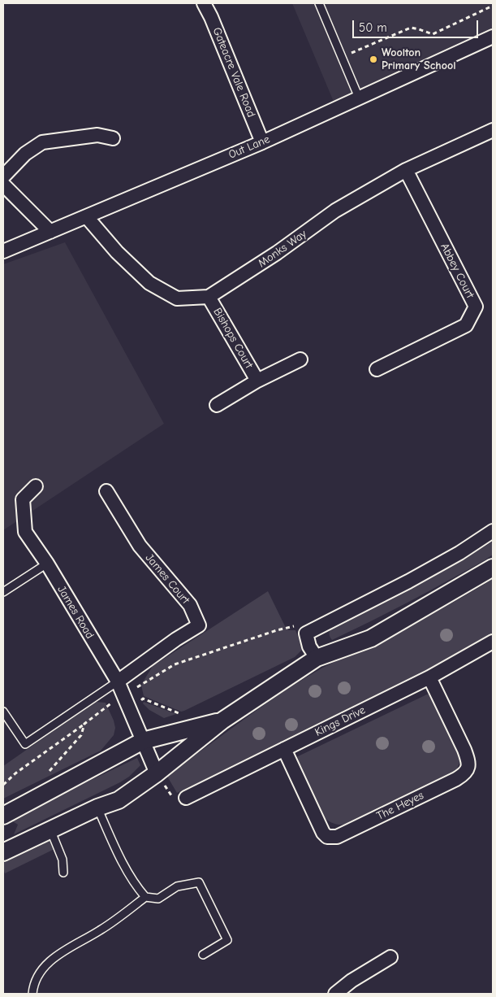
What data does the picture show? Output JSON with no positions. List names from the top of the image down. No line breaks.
{"streets":{"street":["Gateacre Vale Road","Out Lane","Monks Way","Abbey Court","Bishops Court","James Court","James Road","Kings Drive","The Heyes"]},"crossings":[["Gateacre Vale Road","Out Lane"],["Out Lane","Monks Way"],["Monks Way","Abbey Court"],["Monks Way","Bishops Court"],["James Court","James Road"],["Kings Drive","The Heyes"]],"places":["Woolton Primary School"],"scale_bar":"50 m"}
